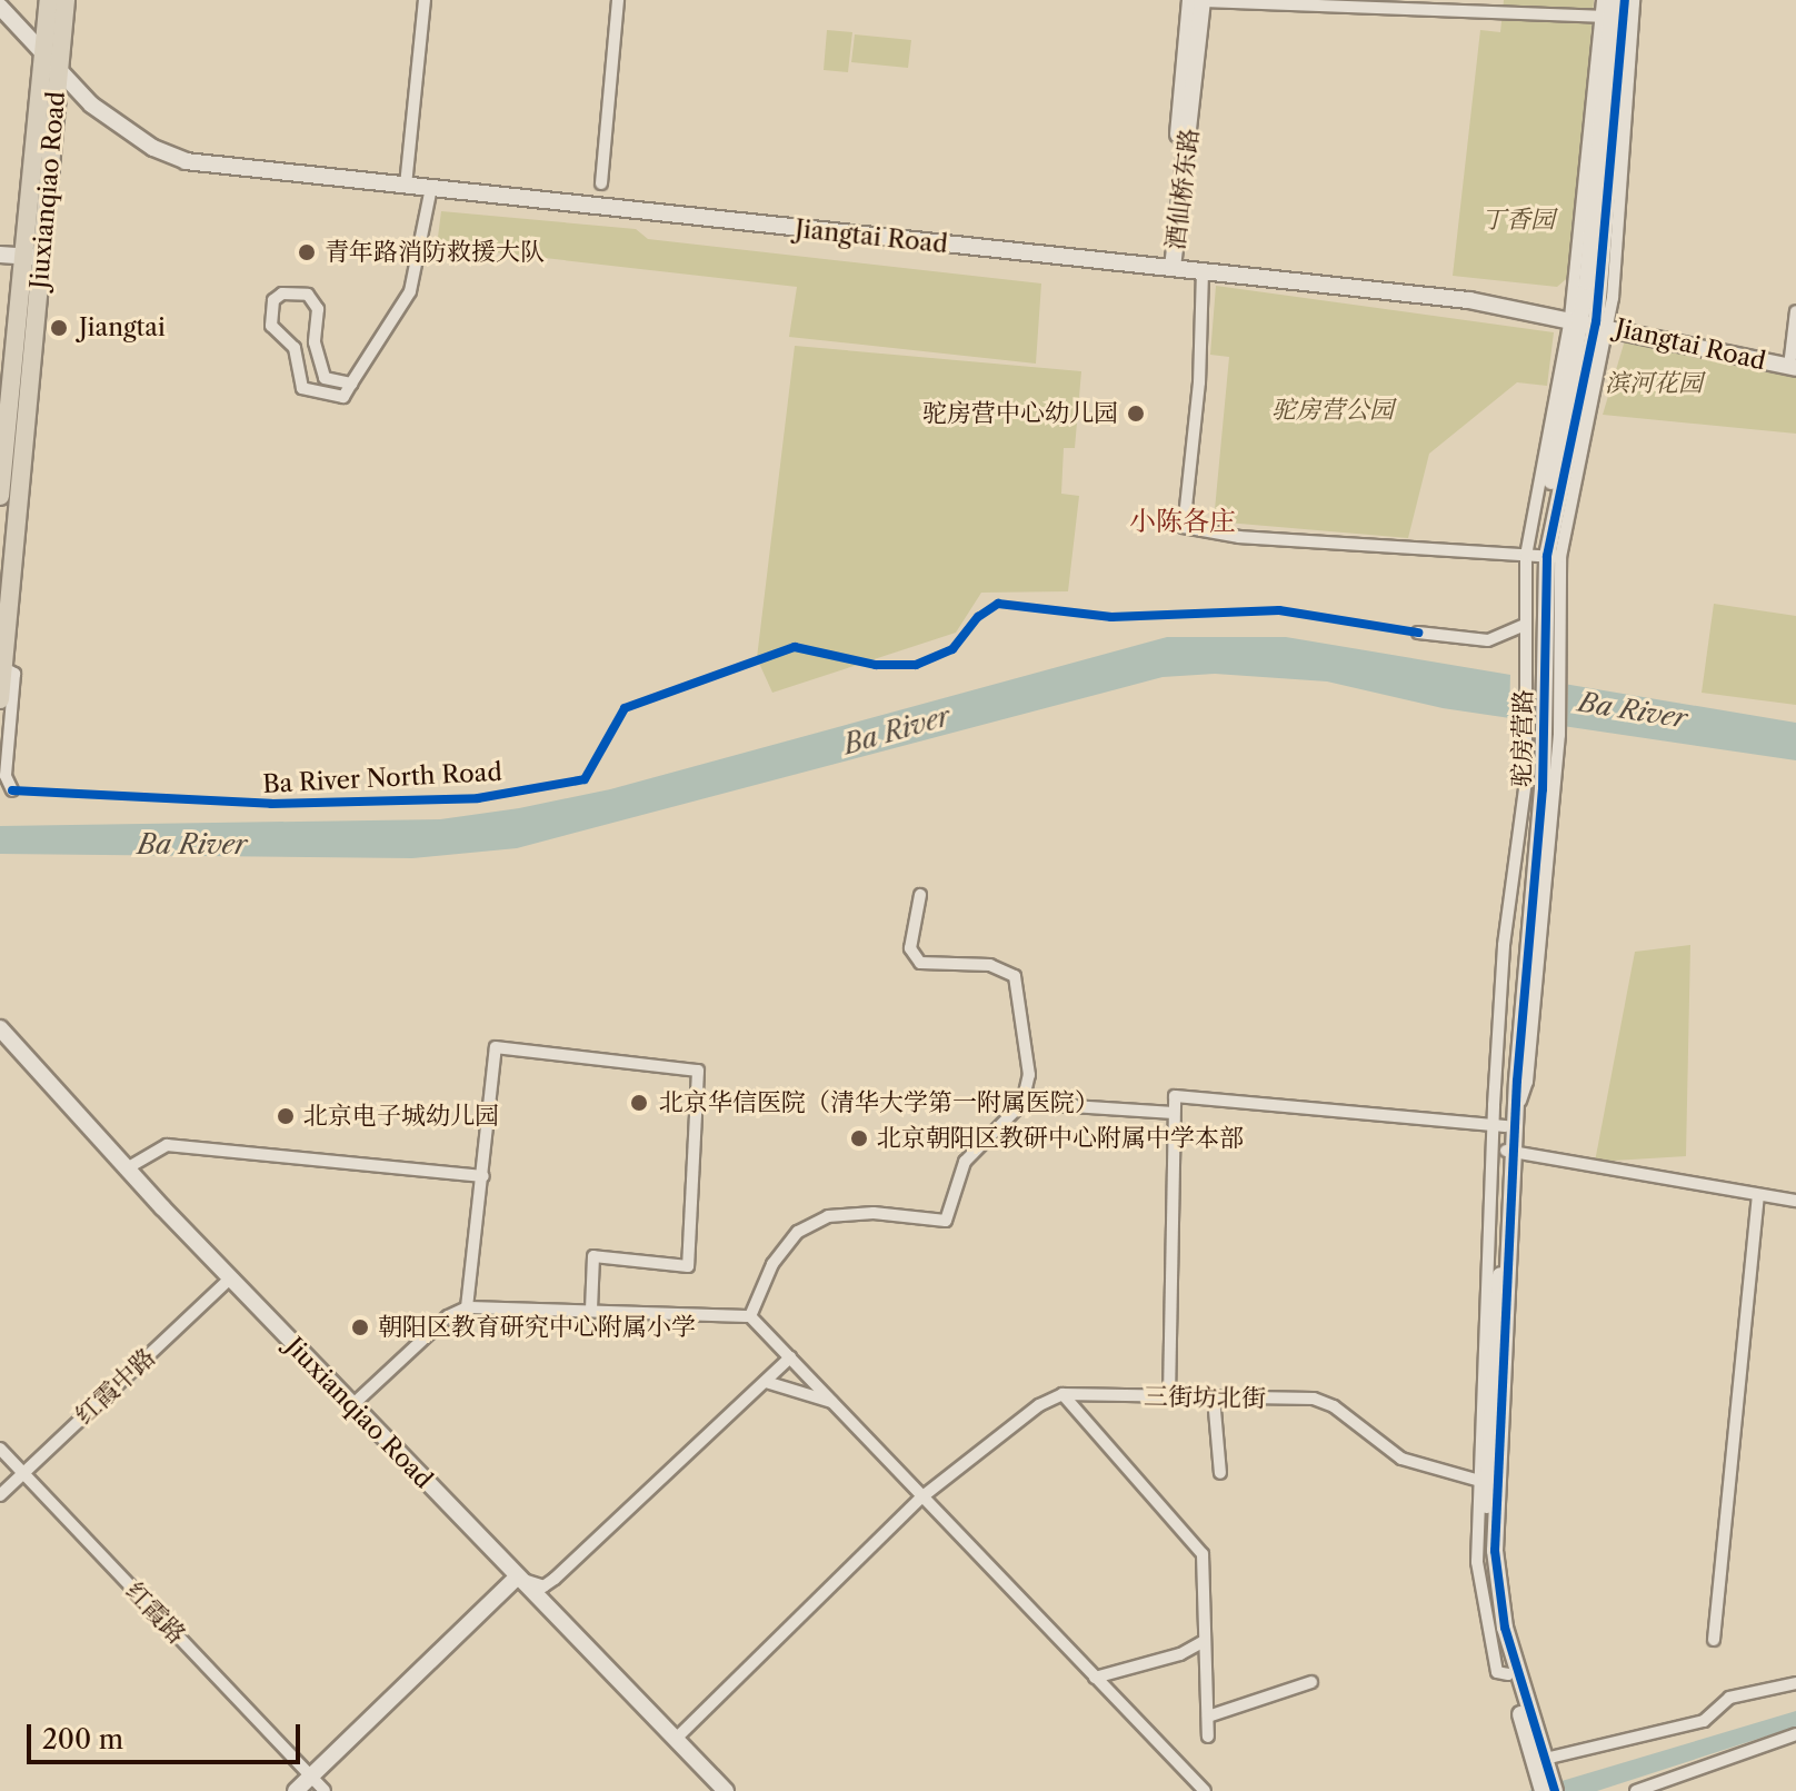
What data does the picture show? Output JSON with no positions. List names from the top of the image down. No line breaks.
{"streets":{"main road":["Jiuxianqiao Road"],"street":["酒仙桥东路","Jiangtai Road","驼房营路","红霞中路","三街坊北街","红霞路"],"cycle path":["Ba River North Road"]},"crossings":[["酒仙桥东路","Jiangtai Road"],["Jiuxianqiao Road","Jiangtai Road"],["Jiuxianqiao Road","红霞中路"],["Jiangtai Road","驼房营路"],["驼房营路","三街坊北街"],["红霞中路","红霞路"]],"districts":["小陈各庄"],"water":["Ba River"],"parks":["丁香园","滨河花园","驼房营公园"],"places":["青年路消防救援大队","Jiangtai","驼房营中心幼儿园","北京华信医院（清华大学第一附属医院）","北京电子城幼儿园","北京朝阳区教研中心附属中学本部","朝阳区教育研究中心附属小学"],"scale_bar":"200 m"}
